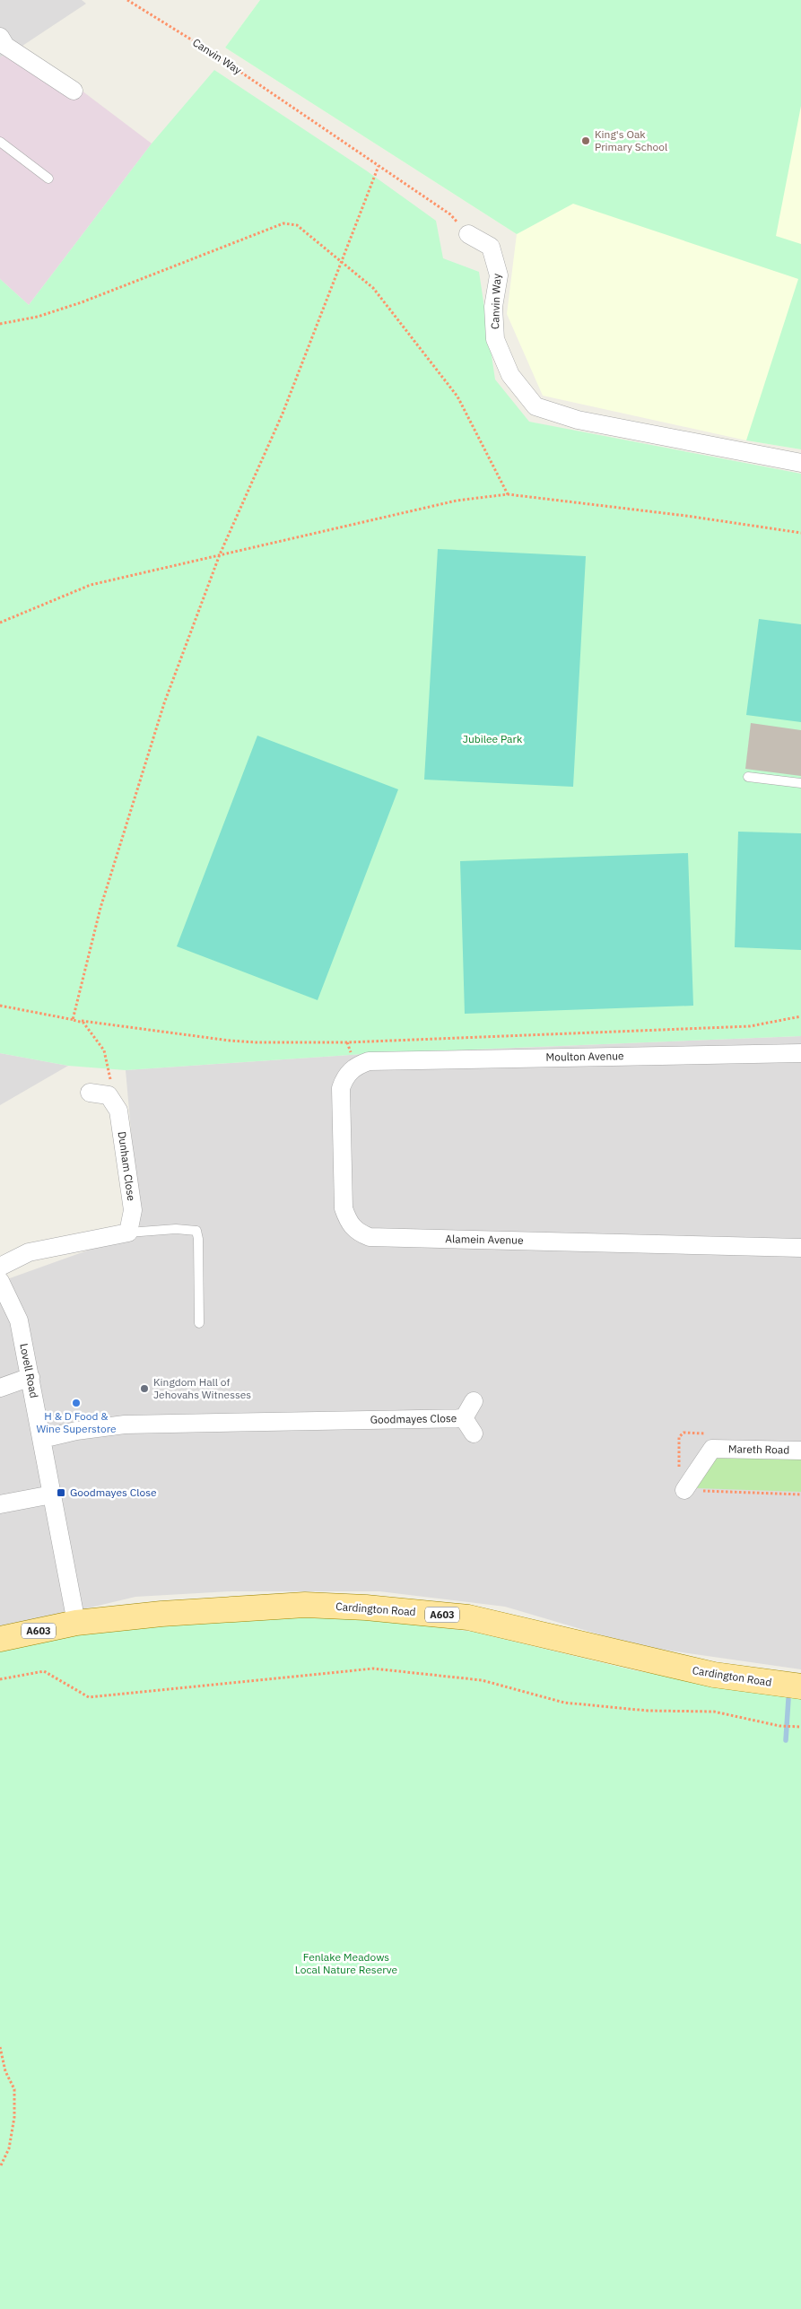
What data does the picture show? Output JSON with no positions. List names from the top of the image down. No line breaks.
{"streets":{"main road":["Cardington Road","A603"],"street":["Canvin Way","Moulton Avenue","Dunham Close","Alamein Avenue","Lovell Road","Goodmayes Close","Mareth Road"]},"crossings":[["Moulton Avenue","Alamein Avenue"],["Lovell Road","Goodmayes Close"],["Lovell Road","Cardington Road"]],"parks":["Jubilee Park","Fenlake Meadows Local Nature Reserve"],"places":{"other":["King's Oak Primary School","Kingdom Hall of Jehovahs Witnesses","H & D Food & Wine Superstore"],"transit":["Goodmayes Close"]}}
